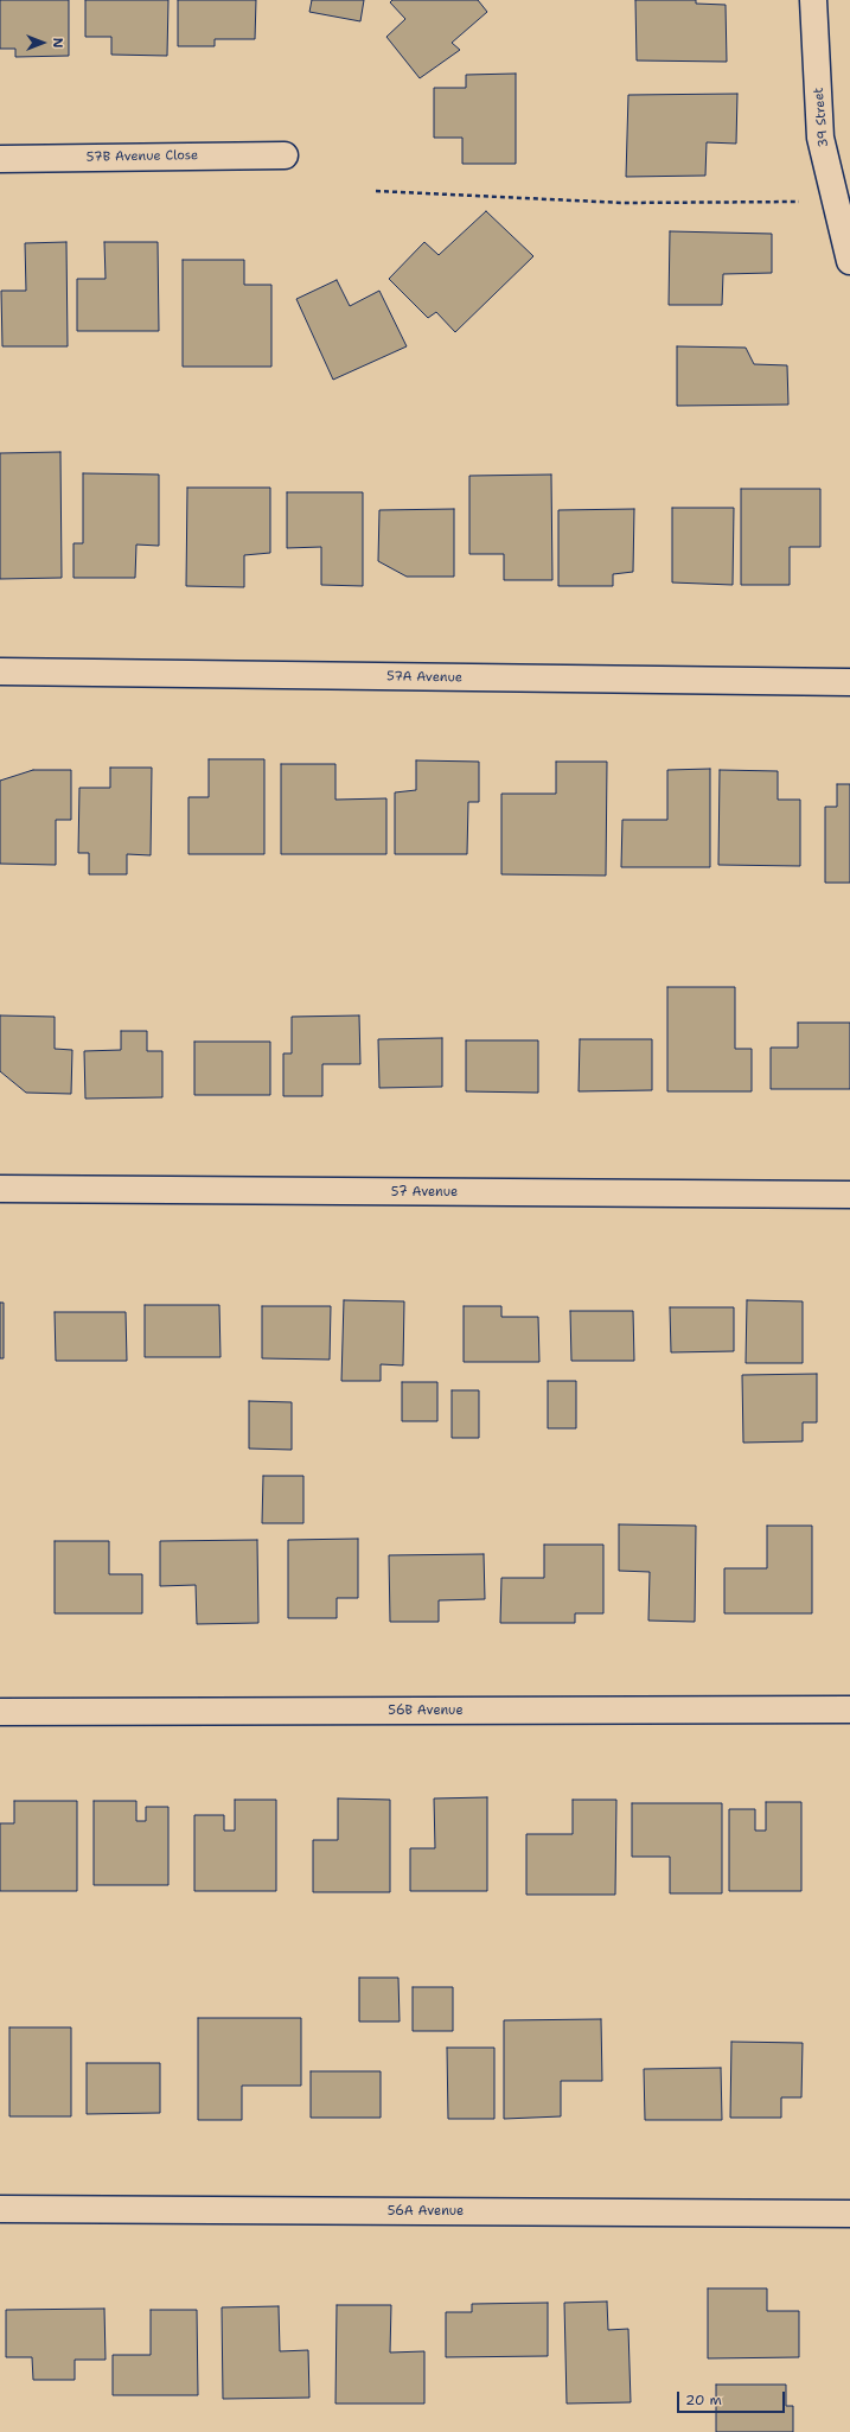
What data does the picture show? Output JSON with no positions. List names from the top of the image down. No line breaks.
{"streets":{"street":["39 Street","57B Avenue Close","57A Avenue","57 Avenue","56B Avenue","56A Avenue"]},"scale_bar":"20 m","north":"right"}
